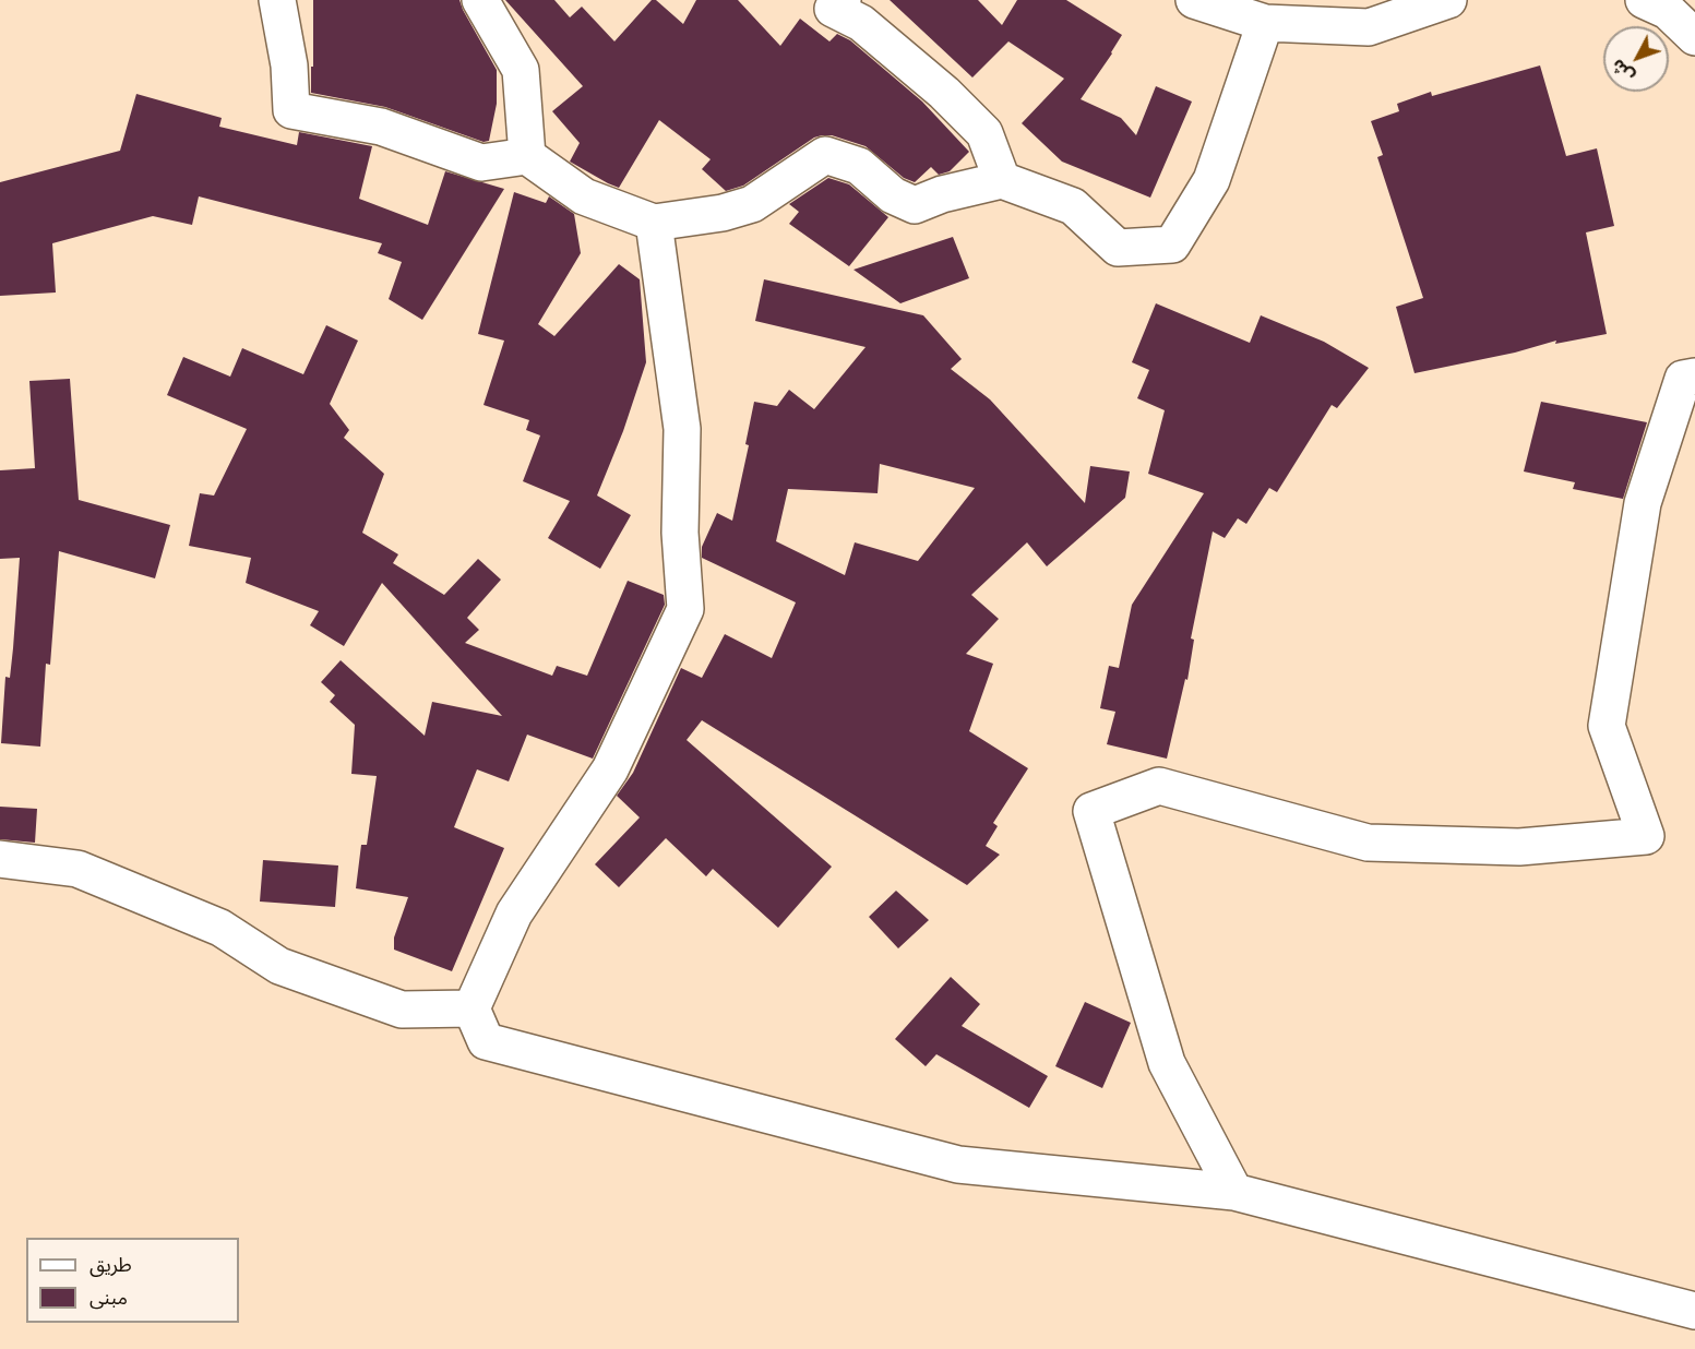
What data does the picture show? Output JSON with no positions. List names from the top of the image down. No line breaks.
{"legend":["طريق","مبنى"],"north":"bottom left"}
